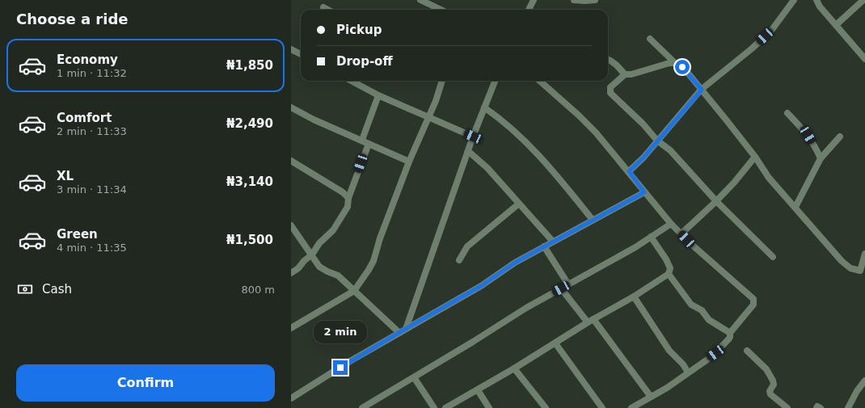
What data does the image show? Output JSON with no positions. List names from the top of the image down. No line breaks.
{"page":{"heading":"Choose a ride","banner":["Pickup","Drop-off"],"list":[{"name":"Economy","note":"1 min · 11:32","value":"₦1,850"},{"name":"Comfort","note":"2 min · 11:33","value":"₦2,490"},{"name":"XL","note":"3 min · 11:34","value":"₦3,140"},{"name":"Green","note":"4 min · 11:35","value":"₦1,500"}],"pay":["Cash","800 m"],"bubble":"2 min","buttons":"Confirm"}}
